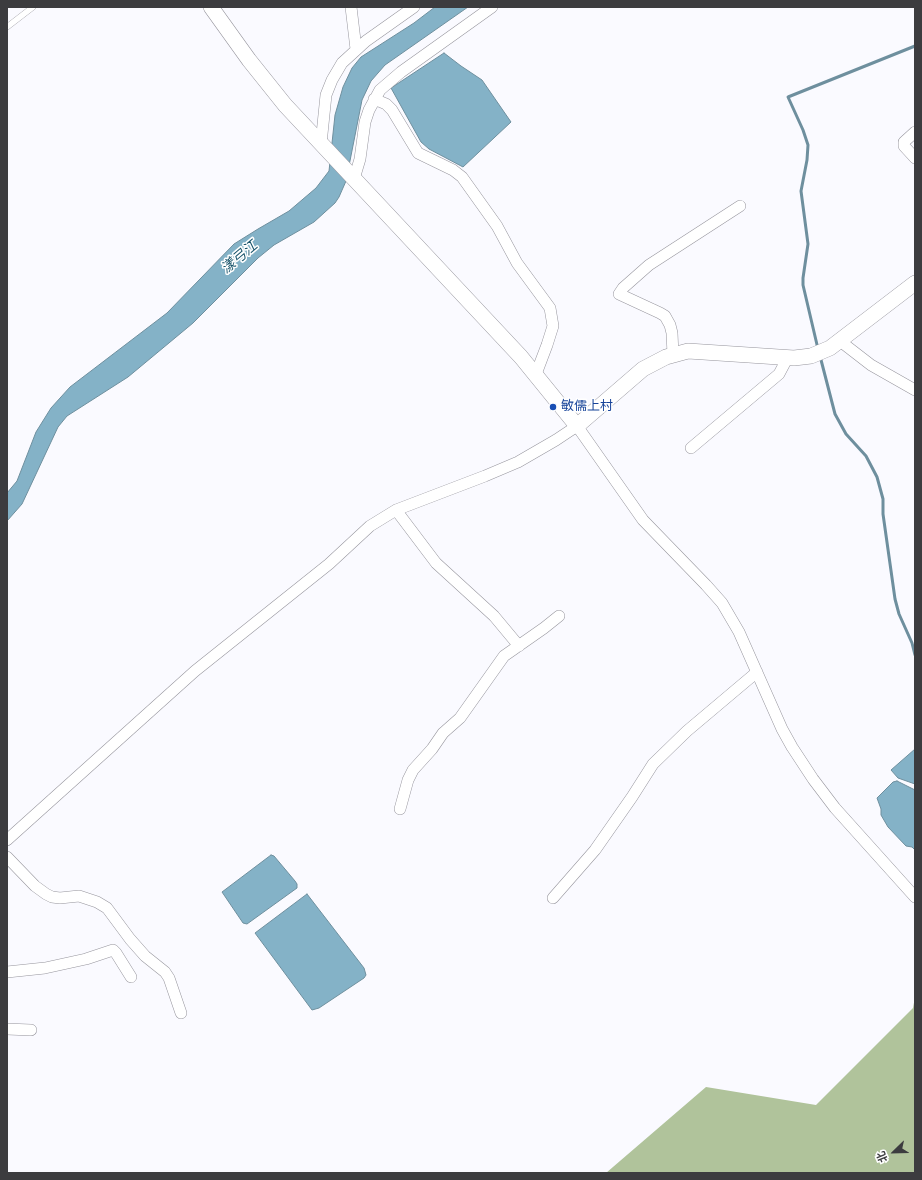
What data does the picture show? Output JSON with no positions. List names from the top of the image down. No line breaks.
{"water":["漾弓江"],"places":["敏儒上村"],"north":"bottom left"}
